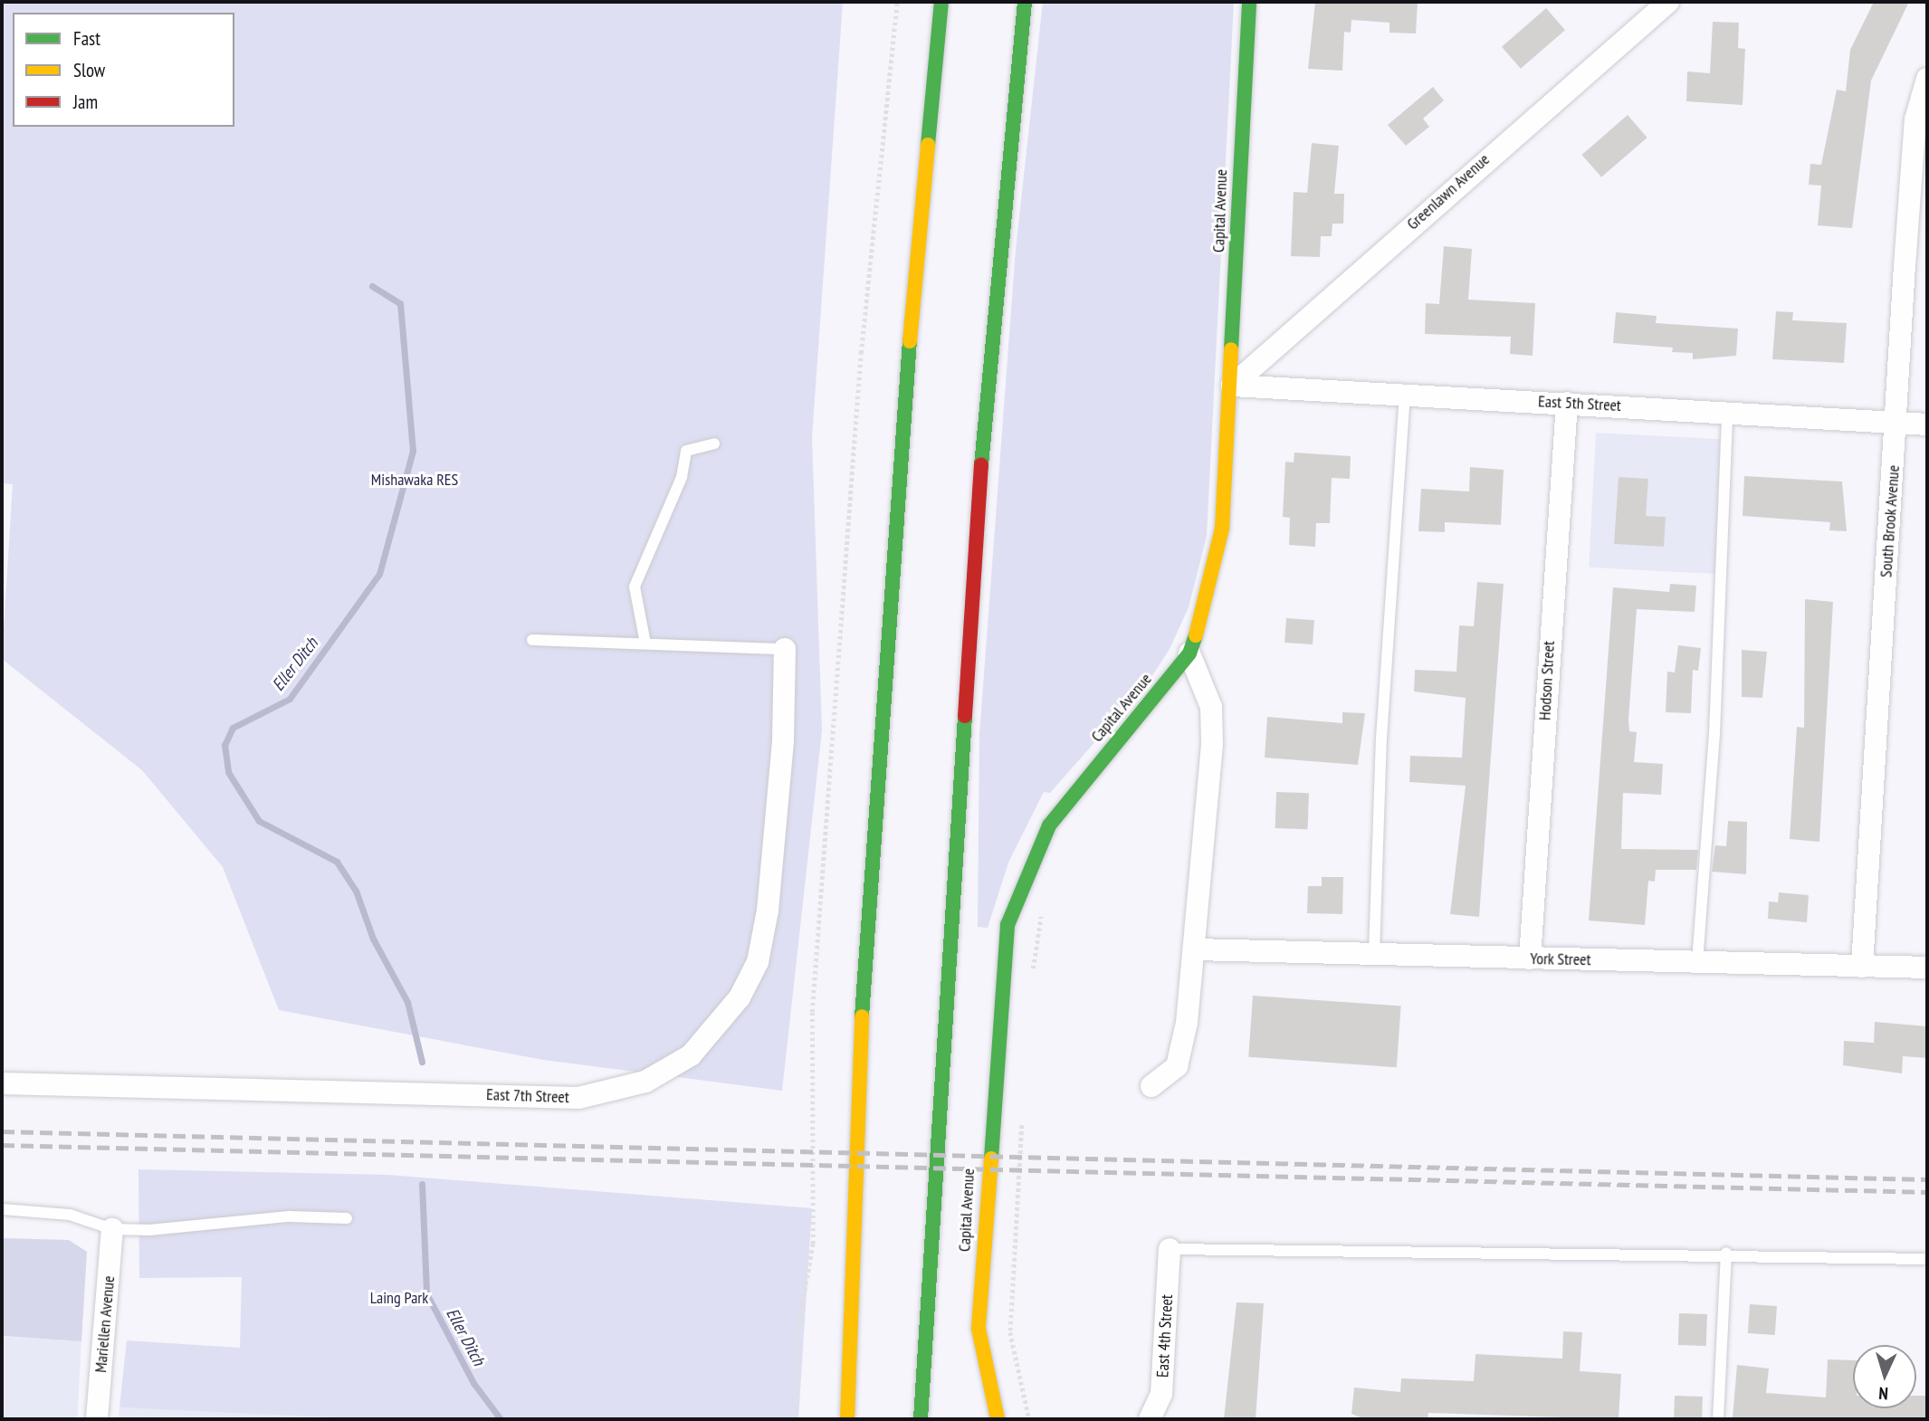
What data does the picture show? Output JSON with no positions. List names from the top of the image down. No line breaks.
{"streets":{"main road":["Capital Avenue"],"street":["Greenlawn Avenue","East 5th Street","South Brook Avenue","Hodson Street","York Street","East 7th Street","Mariellen Avenue","East 4th Street"]},"crossings":[["Greenlawn Avenue","Capital Avenue"],["Greenlawn Avenue","East 5th Street"],["Capital Avenue","East 5th Street"],["East 5th Street","South Brook Avenue"],["East 5th Street","Hodson Street"],["South Brook Avenue","York Street"],["Hodson Street","York Street"]],"water":["Eller Ditch"],"parks":["Mishawaka RES","Laing Park"],"legend":["Fast","Slow","Jam"],"north":"bottom"}
